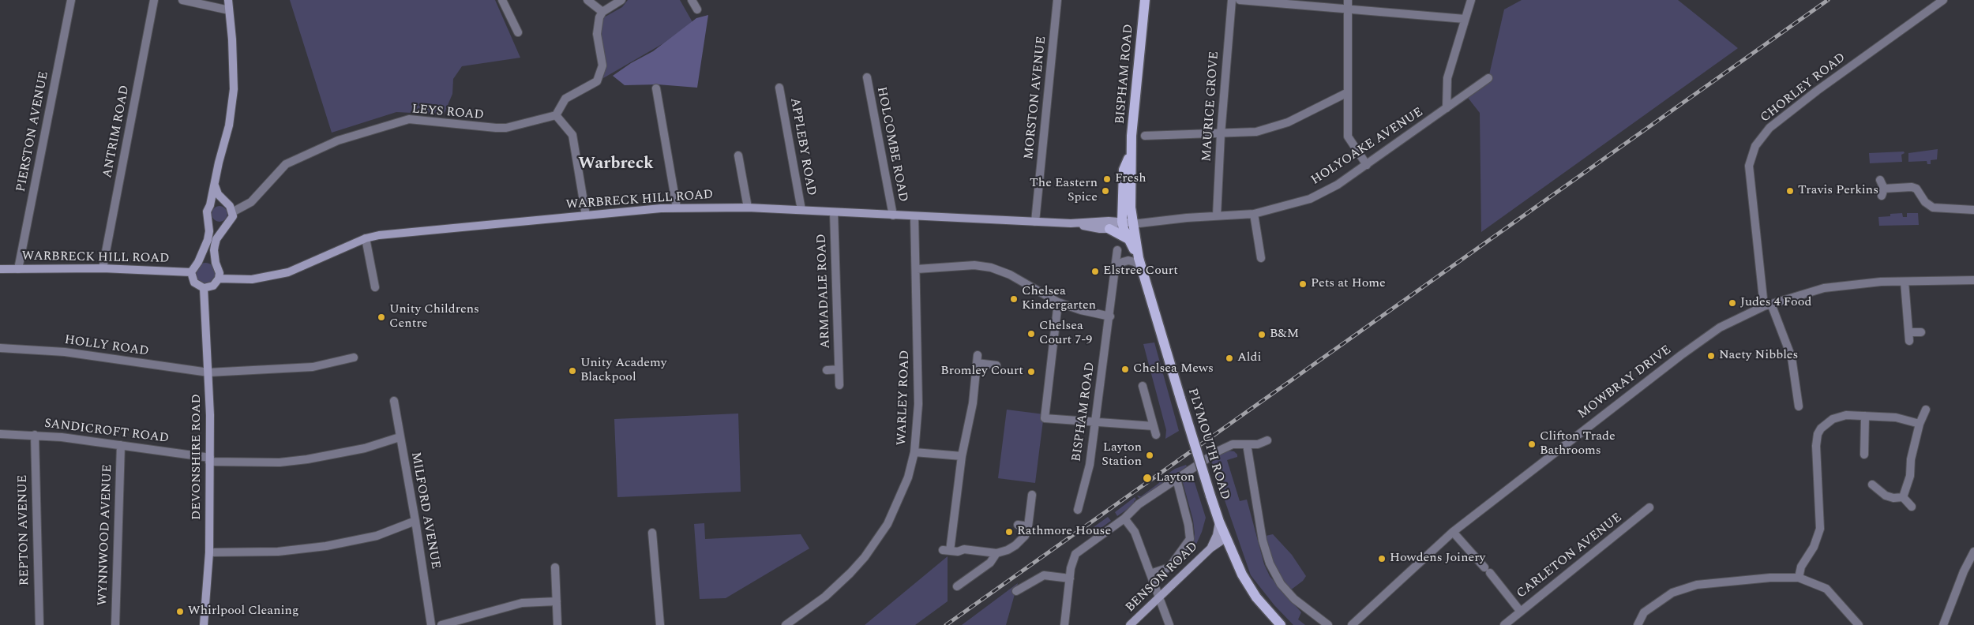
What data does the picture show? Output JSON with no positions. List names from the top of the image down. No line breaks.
{"streets":{"main road":["BISPHAM ROAD","WARBRECK HILL ROAD","PLYMOUTH ROAD","DEVONSHIRE ROAD","BENSON ROAD"],"street":["CHORLEY ROAD","MORSTON AVENUE","MAURICE GROVE","LEYS ROAD","PIERSTON AVENUE","ANTRIM ROAD","HOLCOMBE ROAD","APPLEBY ROAD","HOLYOAKE AVENUE","ARMADALE ROAD","HOLLY ROAD","MOWBRAY DRIVE","WARLEY ROAD","SANDICROFT ROAD","MILFORD AVENUE","REPTON AVENUE","WYNNWOOD AVENUE","CARLETON AVENUE"]},"crossings":[["BISPHAM ROAD","HOLYOAKE AVENUE"],["BISPHAM ROAD","WARBRECK HILL ROAD"],["BISPHAM ROAD","PLYMOUTH ROAD"],["CHORLEY ROAD","MOWBRAY DRIVE"],["MORSTON AVENUE","WARBRECK HILL ROAD"],["MAURICE GROVE","HOLYOAKE AVENUE"],["PIERSTON AVENUE","WARBRECK HILL ROAD"],["ANTRIM ROAD","WARBRECK HILL ROAD"],["HOLCOMBE ROAD","WARBRECK HILL ROAD"],["APPLEBY ROAD","WARBRECK HILL ROAD"],["HOLYOAKE AVENUE","WARBRECK HILL ROAD"],["HOLYOAKE AVENUE","PLYMOUTH ROAD"],["WARBRECK HILL ROAD","ARMADALE ROAD"],["WARBRECK HILL ROAD","WARLEY ROAD"],["WARBRECK HILL ROAD","PLYMOUTH ROAD"],["WARBRECK HILL ROAD","DEVONSHIRE ROAD"],["HOLLY ROAD","DEVONSHIRE ROAD"],["SANDICROFT ROAD","DEVONSHIRE ROAD"],["SANDICROFT ROAD","MILFORD AVENUE"],["SANDICROFT ROAD","REPTON AVENUE"],["SANDICROFT ROAD","WYNNWOOD AVENUE"],["PLYMOUTH ROAD","BENSON ROAD"]],"districts":["Warbreck"],"places":["Fresh","The Eastern Spice","Travis Perkins","Elstree Court","Pets at Home","Chelsea Kindergarten","Judes 4 Food","Unity Childrens Centre","Chelsea Court 7-9","B&M","Naety Nibbles","Aldi","Chelsea Mews","Unity Academy Blackpool","Bromley Court","Clifton Trade Bathrooms","Layton Station","Layton","Rathmore House","Howdens Joinery","Whirlpool Cleaning"]}
